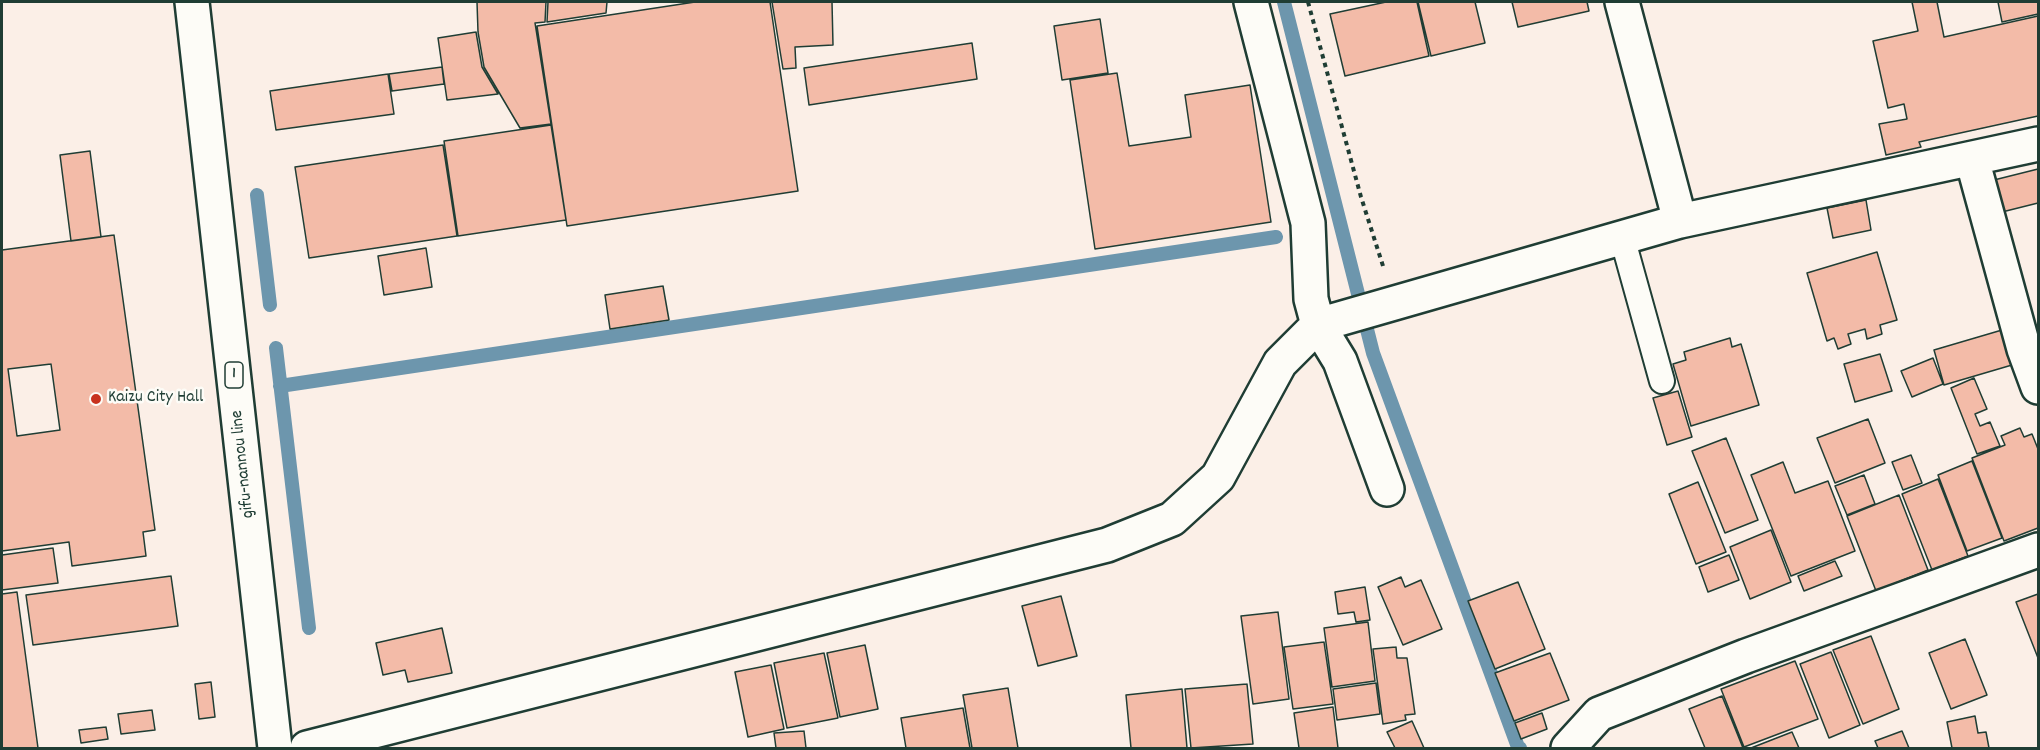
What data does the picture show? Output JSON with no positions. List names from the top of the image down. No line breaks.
{"streets":{"street":["1","gifu-nannou line"]},"places":["Kaizu City Hall"]}
